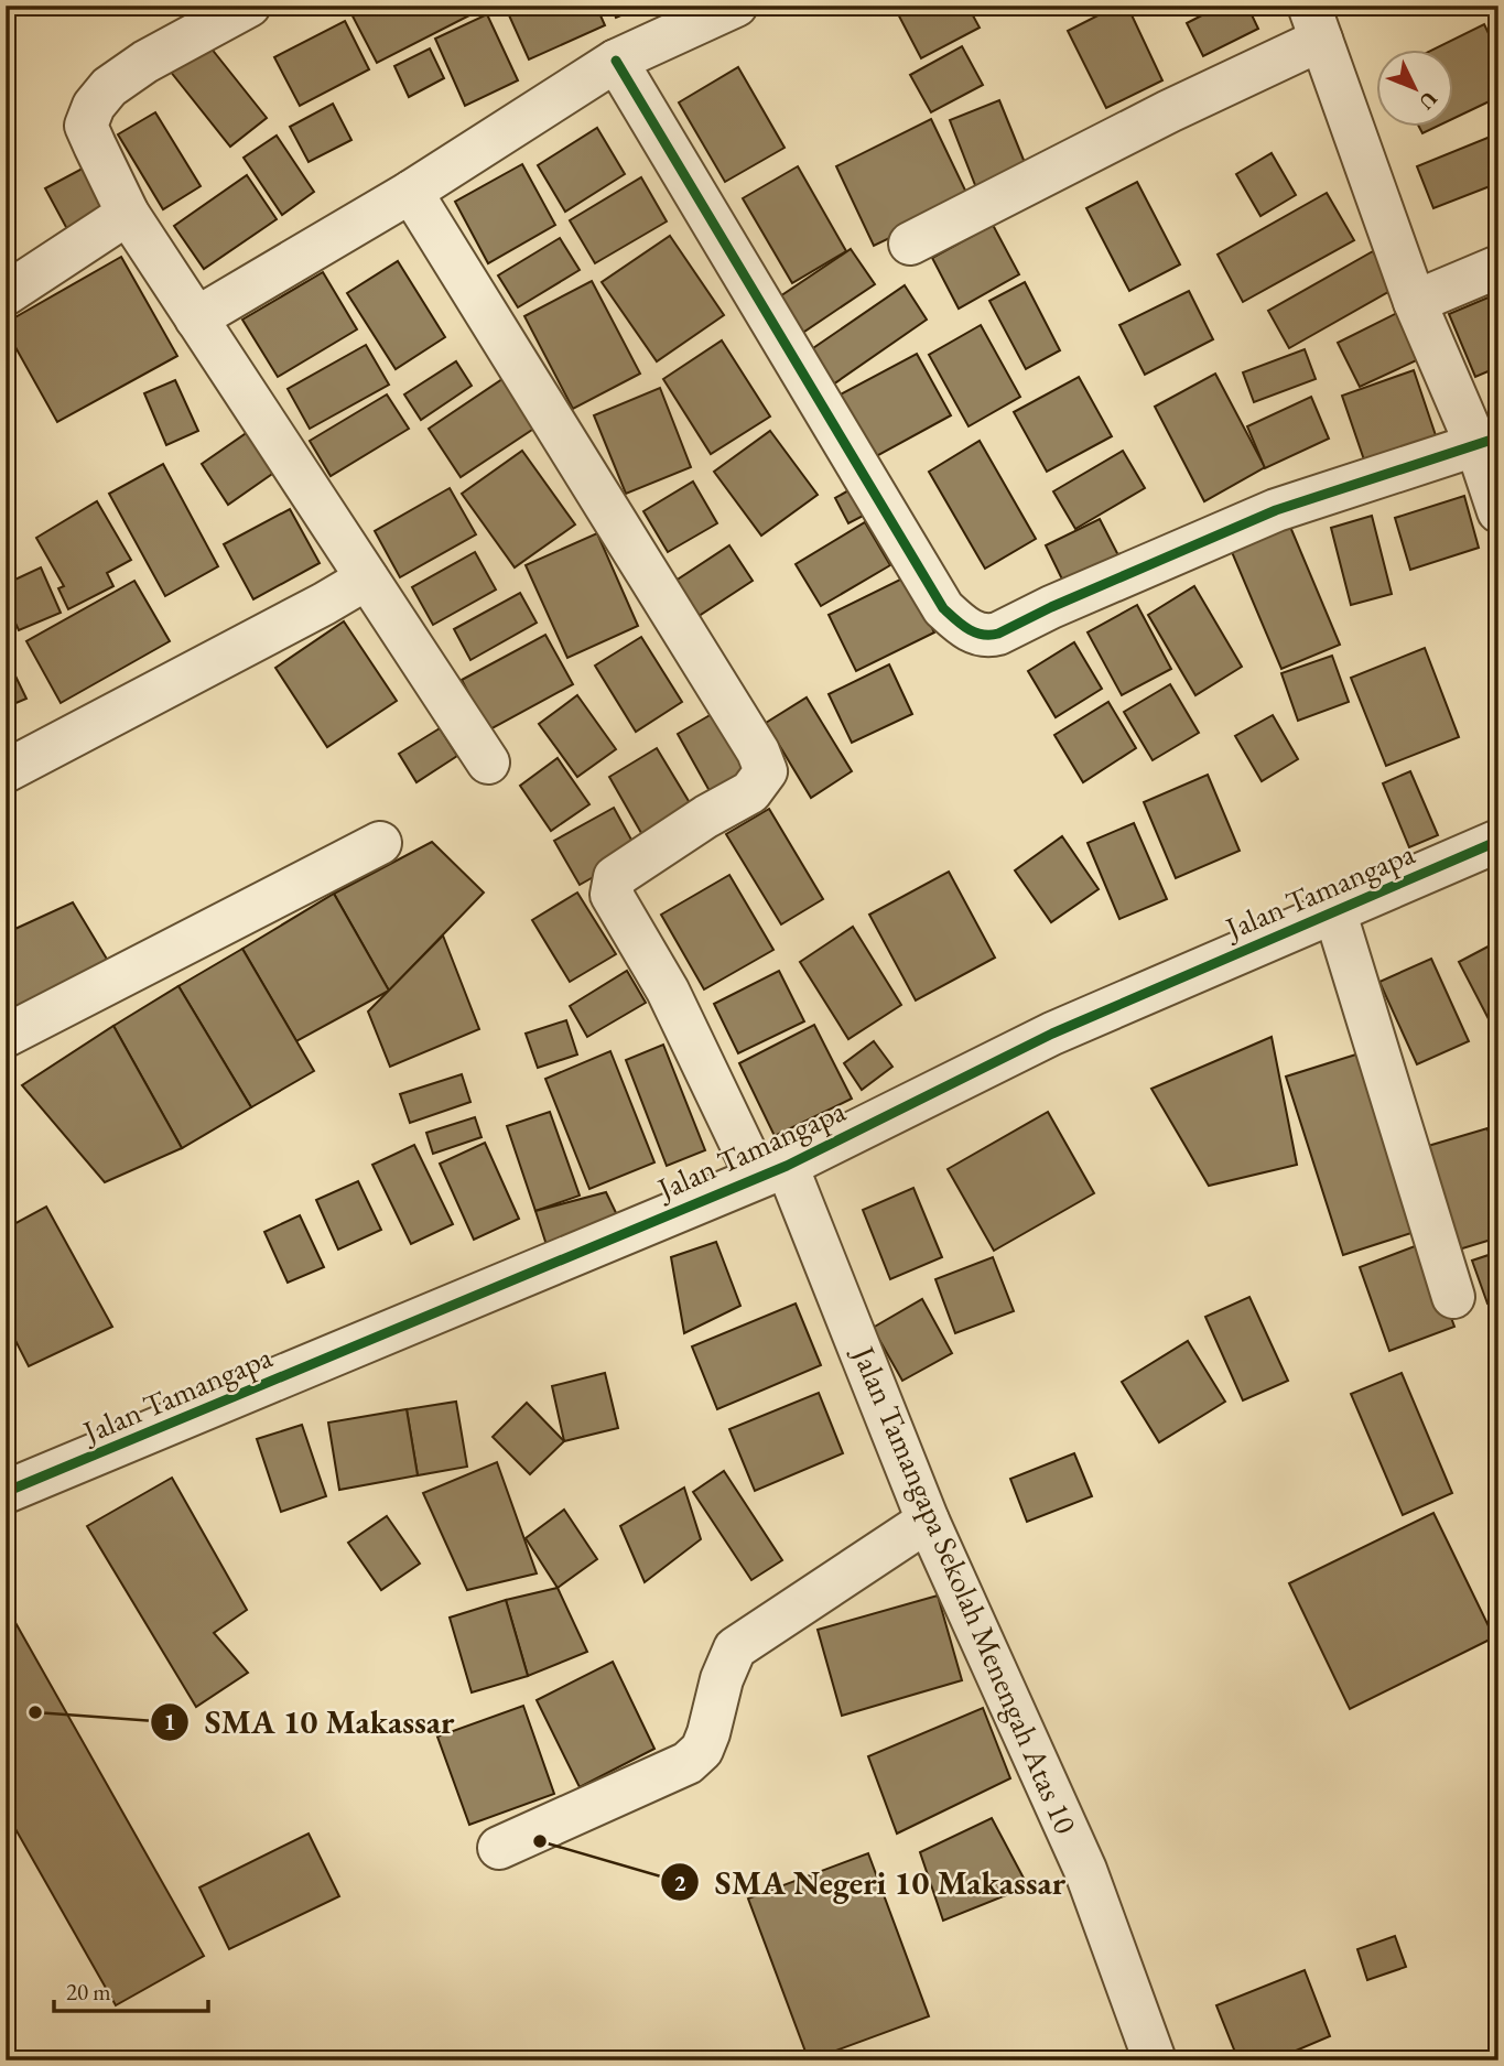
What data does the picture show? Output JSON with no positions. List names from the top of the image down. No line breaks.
{"streets":{"street":["Jalan Tamangapa","Jalan Tamangapa Sekolah Menengah Atas 10"]},"crossings":[["Jalan Tamangapa","Jalan Tamangapa Sekolah Menengah Atas 10"]],"places":["SMA 10 Makassar","SMA Negeri 10 Makassar"],"scale_bar":"20 m","north":"bottom right"}
